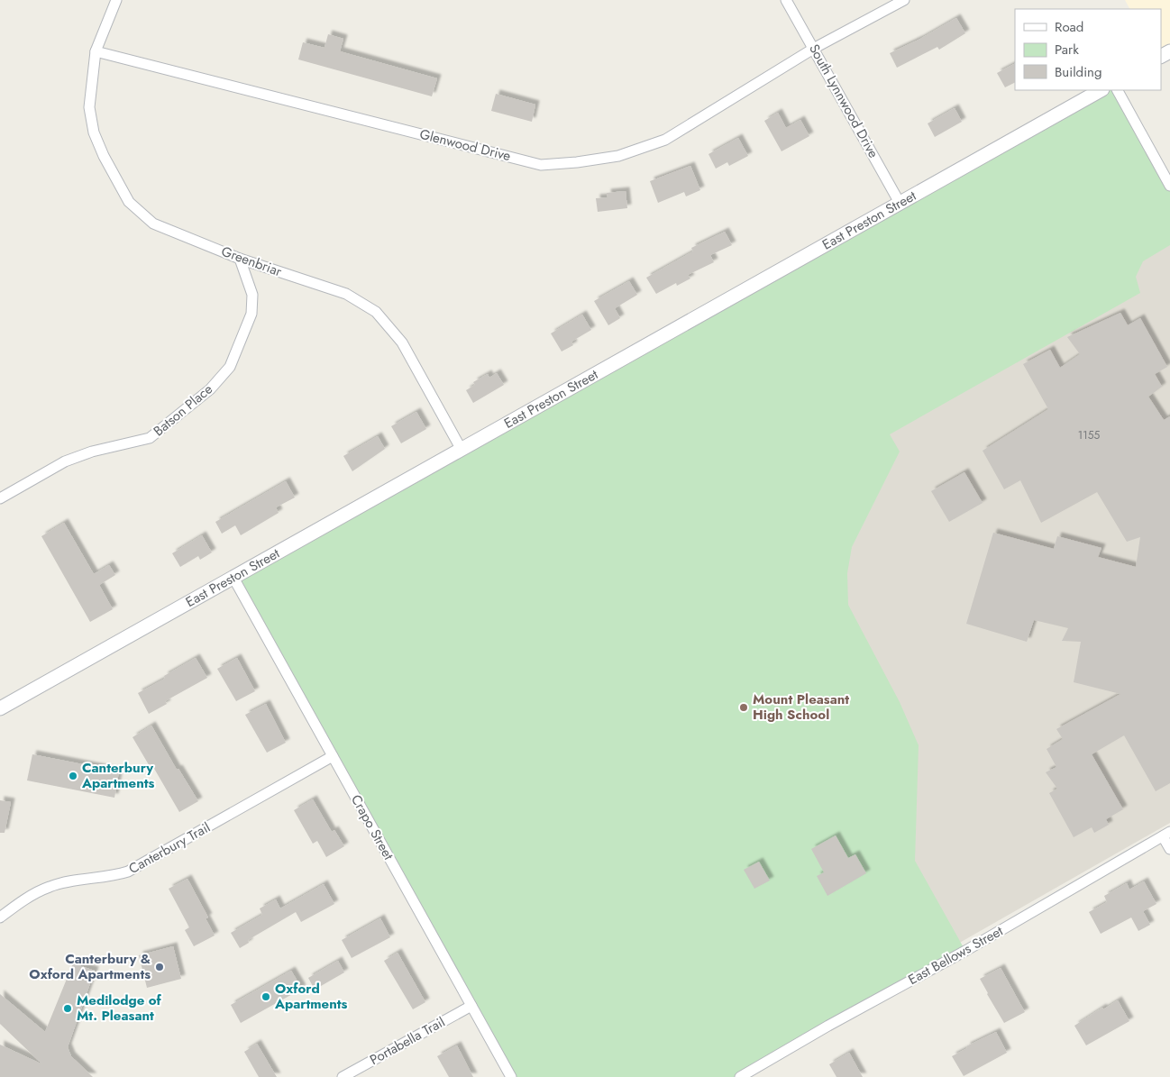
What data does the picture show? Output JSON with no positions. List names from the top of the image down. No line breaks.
{"streets":{"street":["South Lynnwood Drive","Glenwood Drive","East Preston Street","Greenbriar","Batson Place","Crapo Street","Canterbury Trail","East Bellows Street","Portabella Trail"]},"crossings":[["South Lynnwood Drive","Glenwood Drive"],["South Lynnwood Drive","East Preston Street"],["Glenwood Drive","Greenbriar"],["East Preston Street","Greenbriar"],["East Preston Street","Crapo Street"],["Greenbriar","Batson Place"],["Crapo Street","Canterbury Trail"],["Crapo Street","Portabella Trail"]],"places":["Mount Pleasant High School","Canterbury Apartments","Canterbury & Oxford Apartments","Oxford Apartments","Medilodge of Mt. Pleasant"],"house_numbers":["1155"],"legend":["Road","Park","Building"]}
